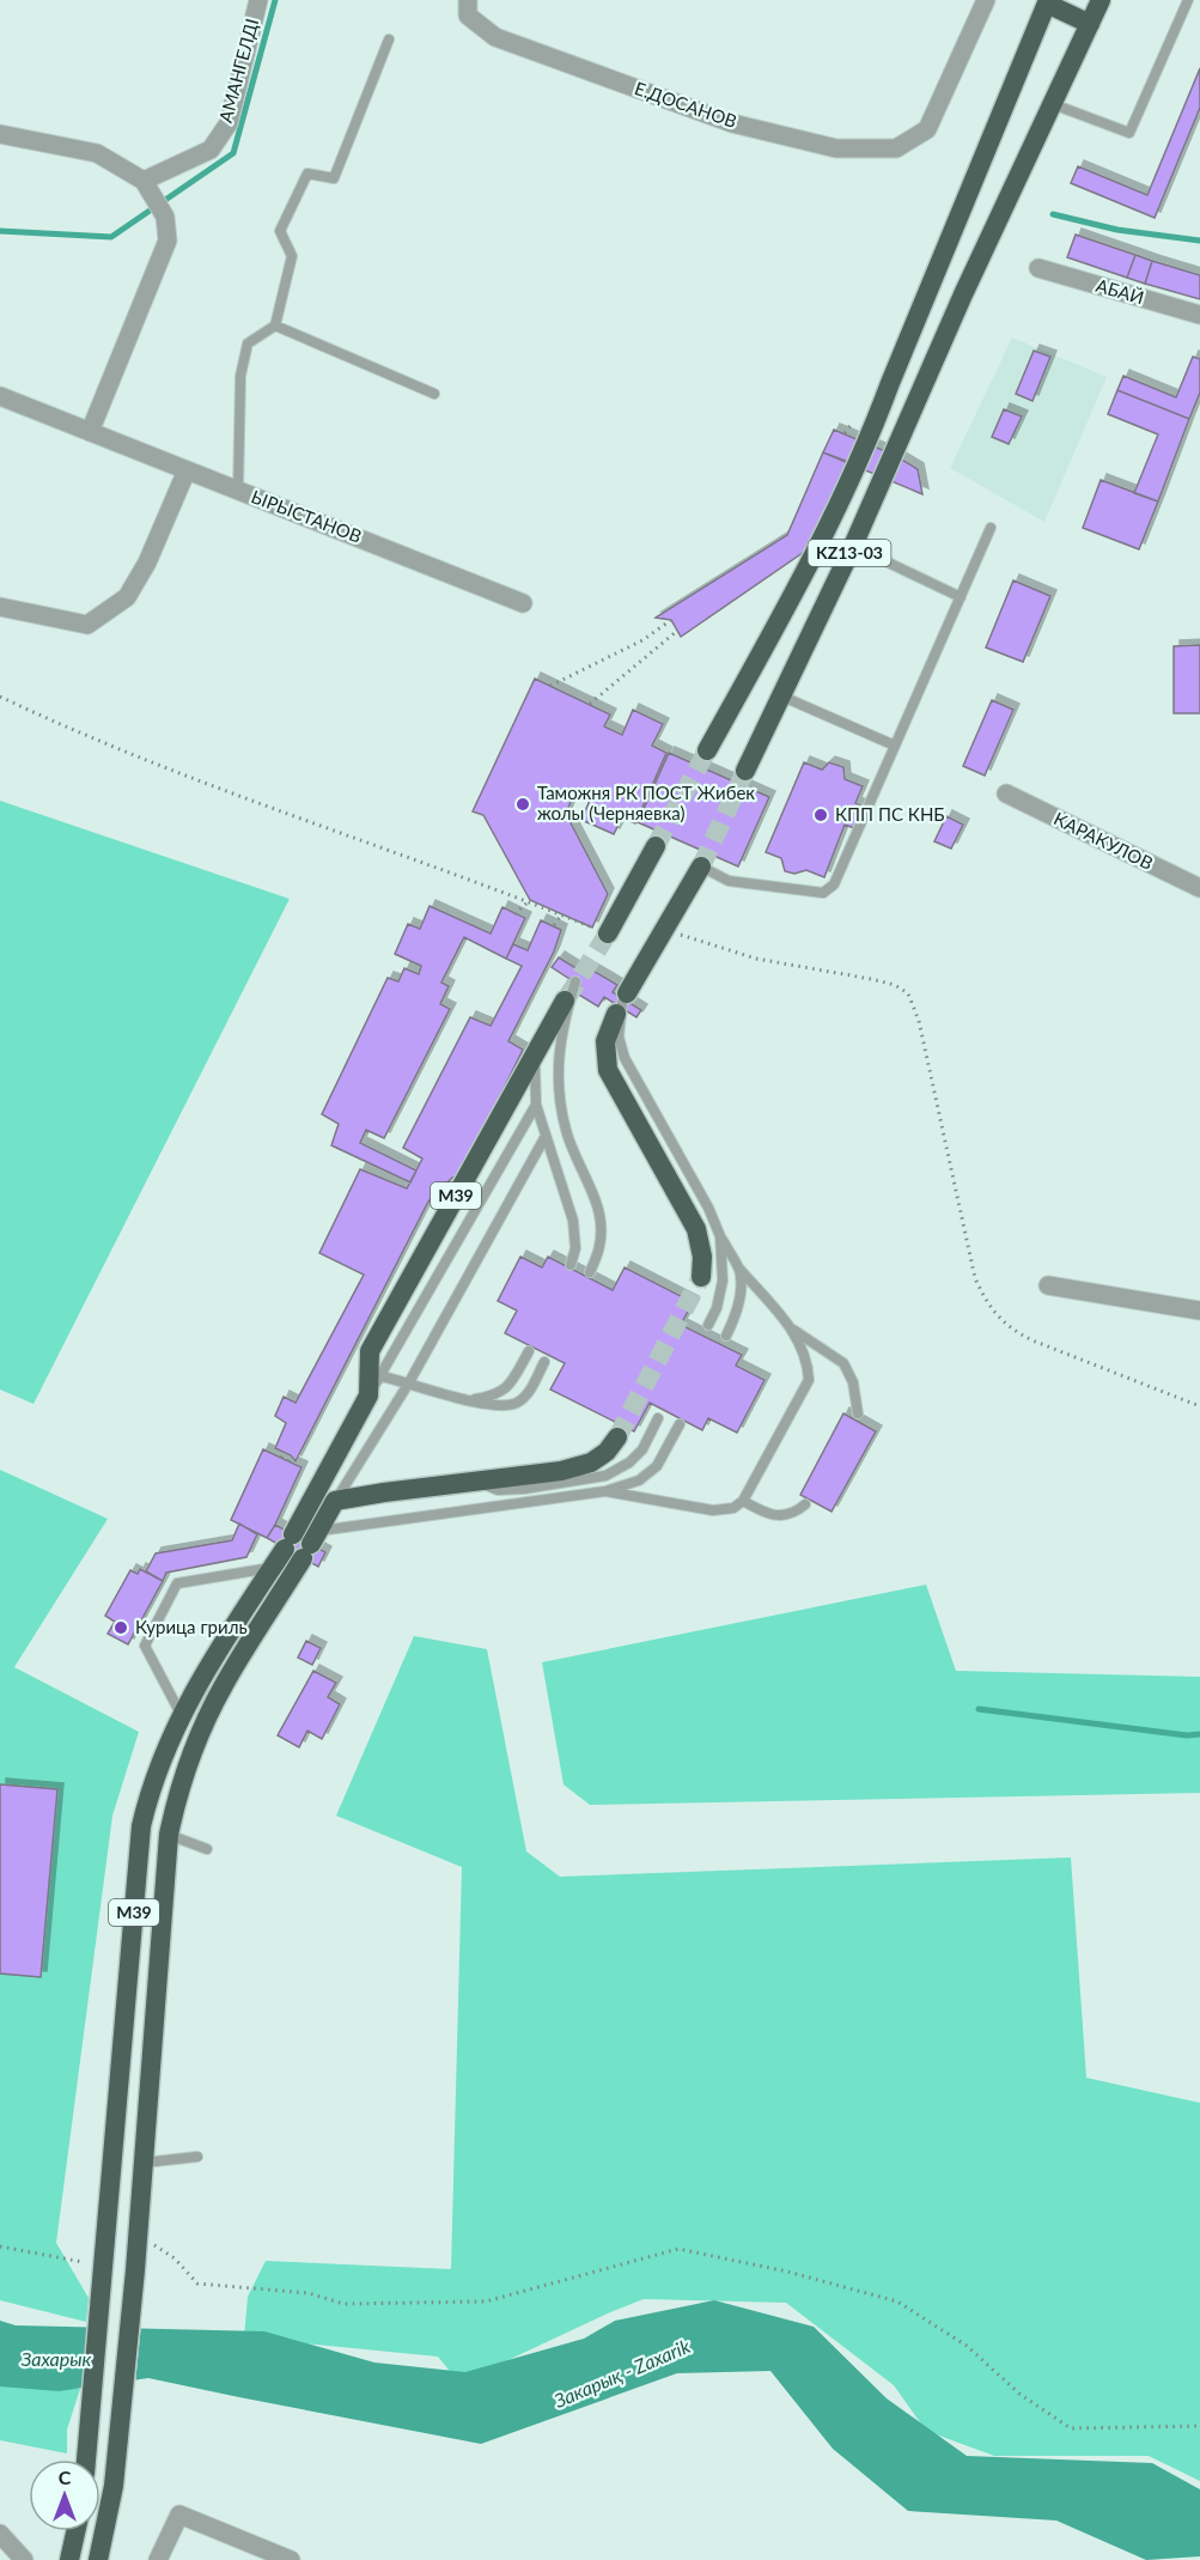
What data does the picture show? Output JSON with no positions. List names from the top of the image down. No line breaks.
{"streets":{"highway":["KZ13-03","M39"],"street":["АМАНГЕЛДІ","Е.ДОСАНОВ","АБАЙ","ЫРЫСТАНОВ","КАРАКУЛОВ"]},"water":["Захарык","Закарық - Zaxarik"],"places":["Таможня РК ПОСТ Жибек жолы (Черняевка)","КПП ПС КНБ","Курица гриль"],"north":"top"}
